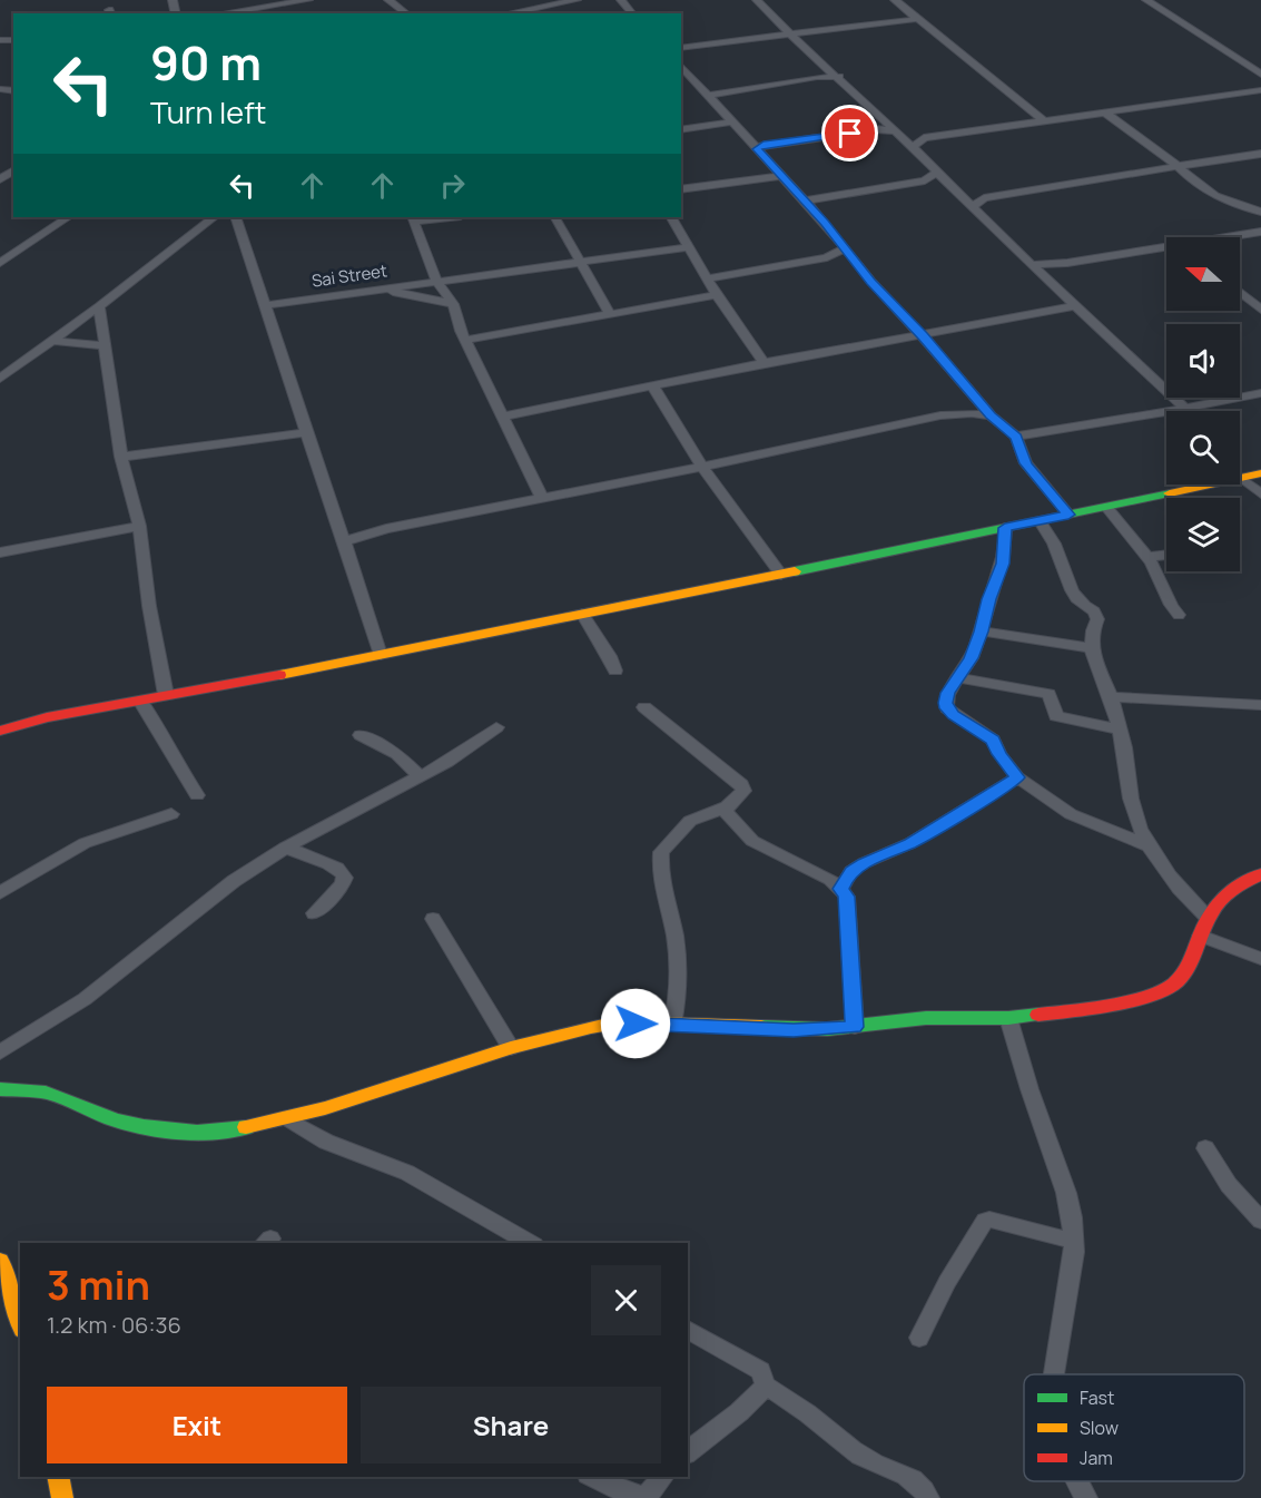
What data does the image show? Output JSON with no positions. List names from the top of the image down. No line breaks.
{"streets":{"street":["Sai Street"]},"legend":["Fast","Slow","Jam"],"north":"left","page":{"turn":["90 m","Turn left"],"heading":["3 min","1.2 km · 06:36"],"buttons":["Exit","Share"]}}
